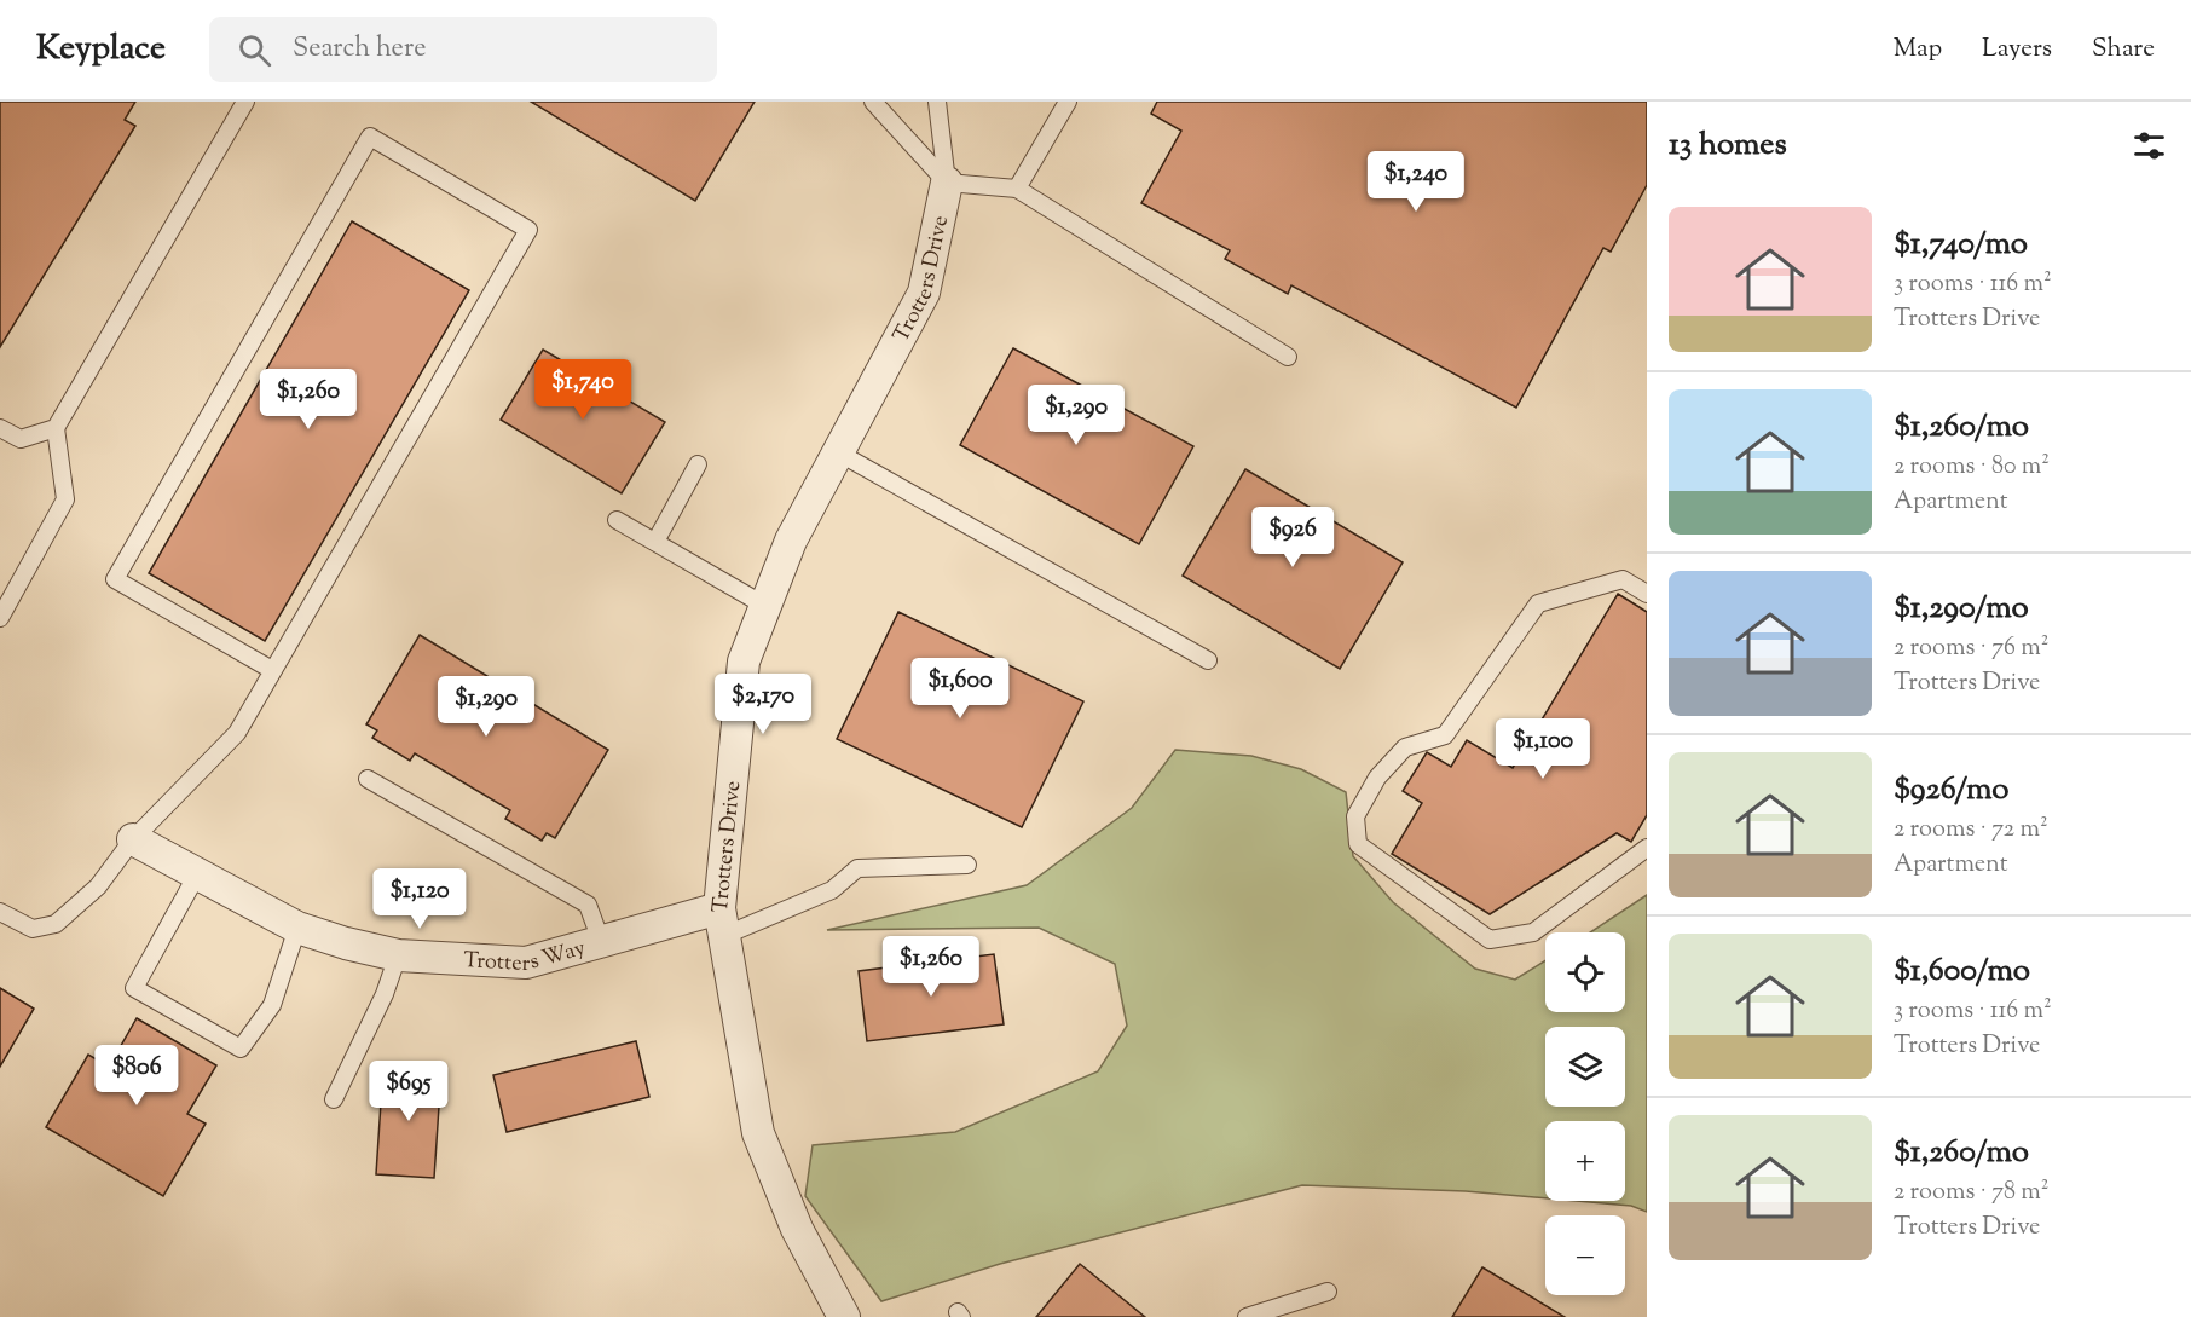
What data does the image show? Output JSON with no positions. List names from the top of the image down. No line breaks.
{"streets":{"street":["Trotters Drive","Trotters Way"]},"crossings":[["Trotters Drive","Trotters Way"]],"page":{"header":"Keyplace","search":"Search here","nav":["Map","Layers","Share"],"heading":"13 homes","price":["$1,240","$1,740","$1,260","$1,290","$926","$1,600","$2,170","$1,290","$1,100","$1,120","$1,260","$806","$695"],"list":[{"name":"$1,740/mo","note":"3 rooms · 116 m² · Trotters Drive"},{"name":"$1,260/mo","note":"2 rooms · 80 m² · Apartment"},{"name":"$1,290/mo","note":"2 rooms · 76 m² · Trotters Drive"},{"name":"$926/mo","note":"2 rooms · 72 m² · Apartment"},{"name":"$1,600/mo","note":"3 rooms · 116 m² · Trotters Drive"},{"name":"$1,260/mo","note":"2 rooms · 78 m² · Trotters Drive"}],"map_buttons":["+","−"]}}
